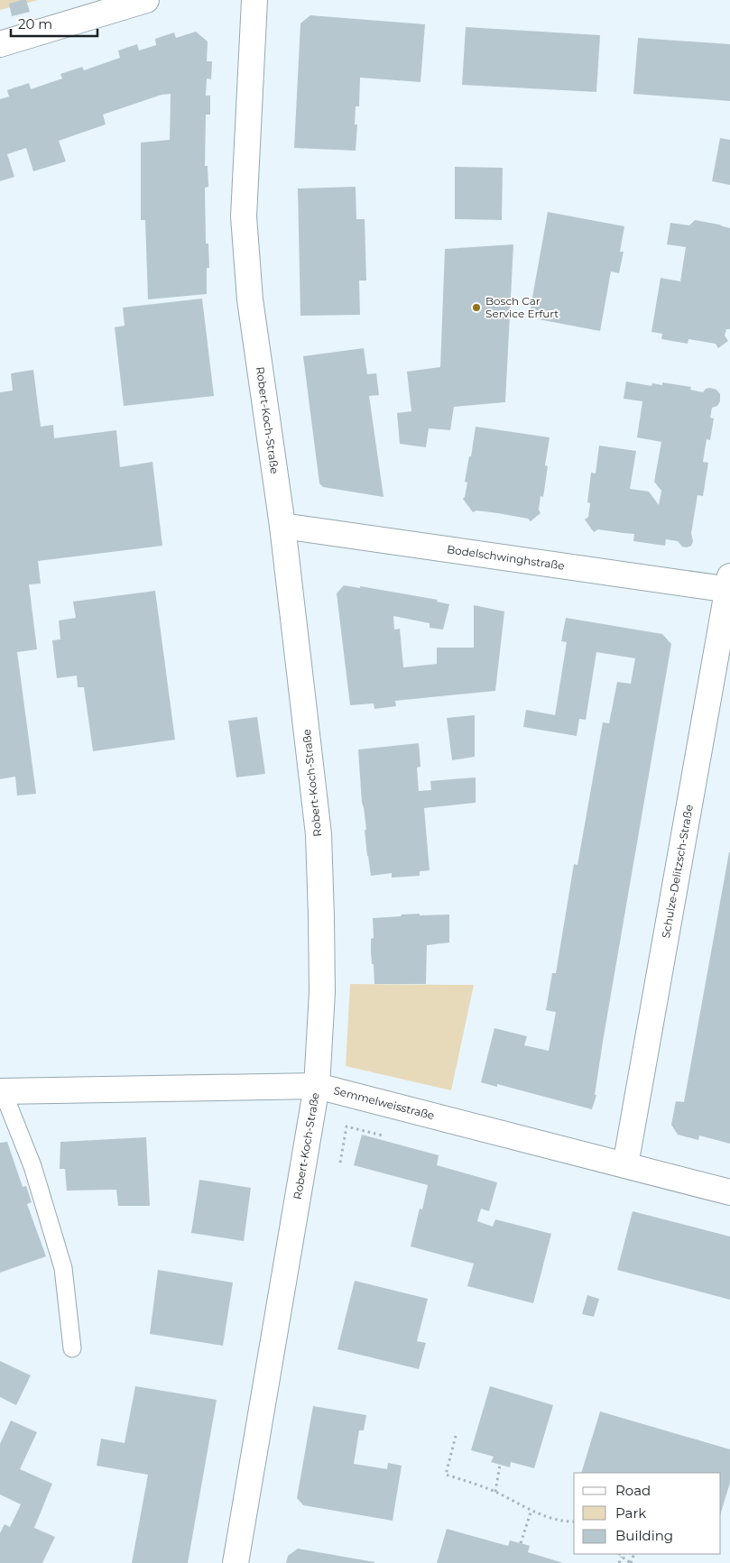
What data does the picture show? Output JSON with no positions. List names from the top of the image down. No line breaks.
{"streets":{"street":["Robert-Koch-Straße","Bodelschwinghstraße","Schulze-Delitzsch-Straße","Semmelweisstraße"]},"crossings":[["Robert-Koch-Straße","Bodelschwinghstraße"],["Robert-Koch-Straße","Semmelweisstraße"],["Bodelschwinghstraße","Schulze-Delitzsch-Straße"],["Schulze-Delitzsch-Straße","Semmelweisstraße"]],"places":["Bosch Car Service Erfurt"],"legend":["Road","Park","Building"],"scale_bar":"20 m"}
